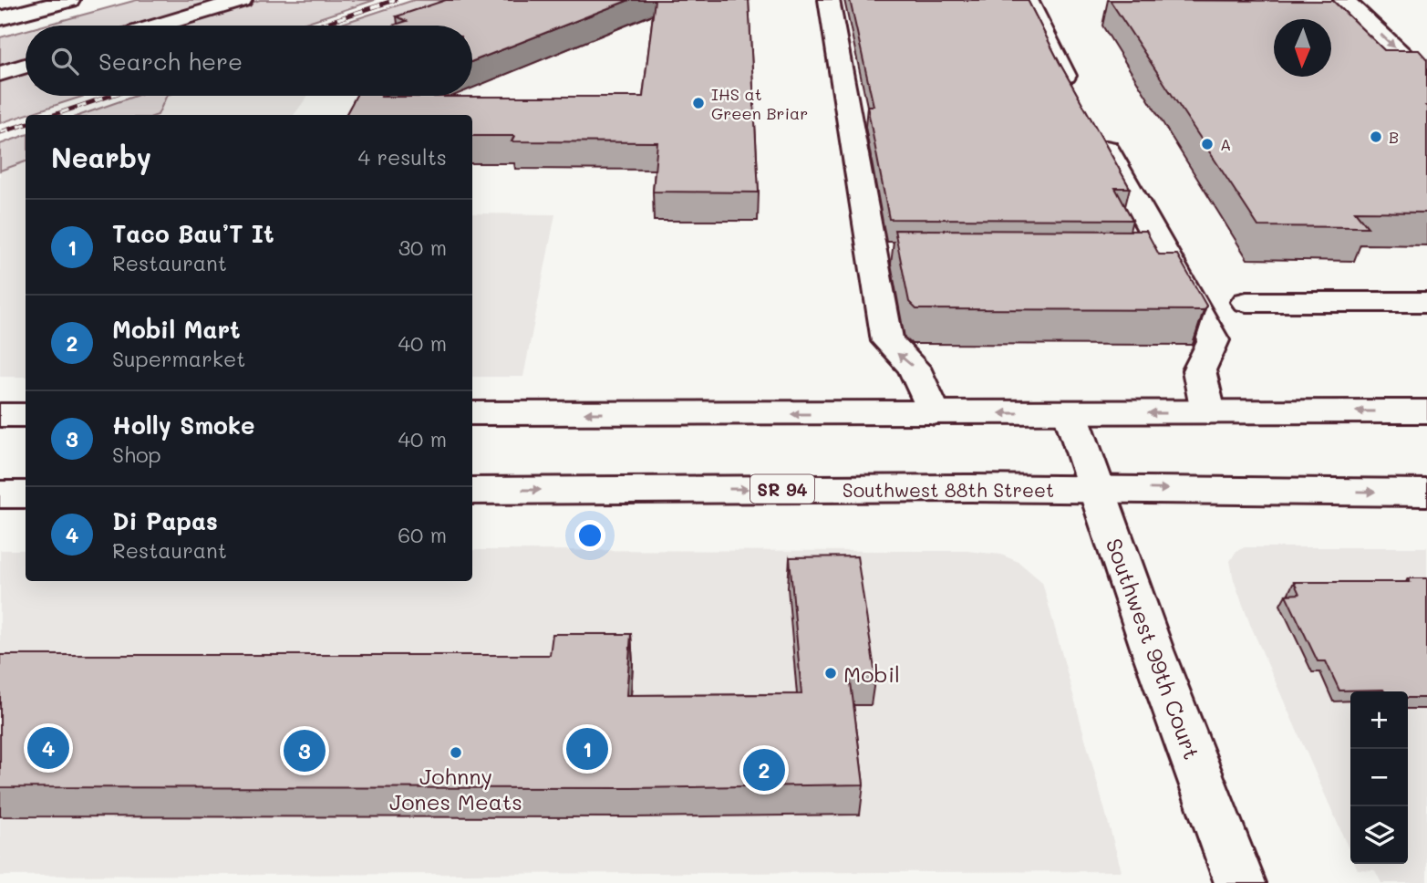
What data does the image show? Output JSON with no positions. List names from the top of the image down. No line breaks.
{"streets":{"main road":["SR 94","Southwest 88th Street","Southwest 99th Court"]},"crossings":[["Southwest 88th Street","Southwest 99th Court"]],"places":["IHS at Green Briar","B","A","Mobil","Johnny Jones Meats"],"north":"bottom","page":{"search":"Search here","heading":["Nearby","4 results"],"list":[{"mark":"1","name":"Taco Bau’T It","note":"Restaurant","value":"30 m"},{"mark":"2","name":"Mobil Mart","note":"Supermarket","value":"40 m"},{"mark":"3","name":"Holly Smoke","note":"Shop","value":"40 m"},{"mark":"4","name":"Di Papas","note":"Restaurant","value":"60 m"}],"map_buttons":["+","−"],"pins":["4","1","3","2"]}}
